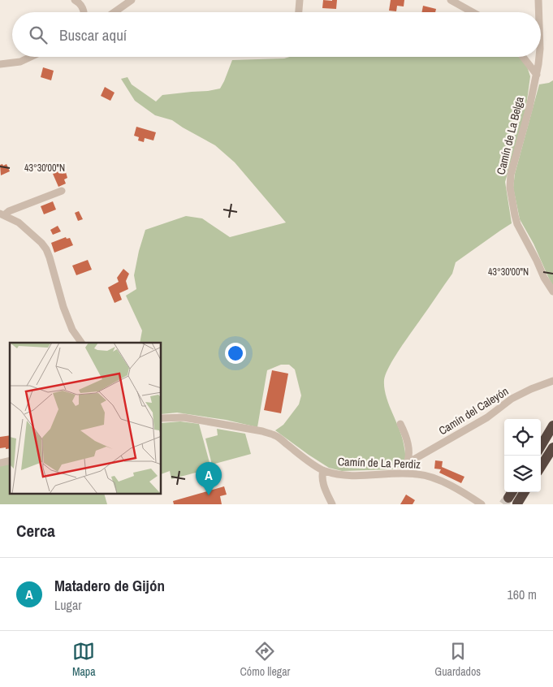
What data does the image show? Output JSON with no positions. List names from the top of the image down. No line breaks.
{"streets":{"street":["Camín de La Belga","Camín del Caleyón","Camín de La Perdiz"]},"page":{"search":"Buscar aquí","pins":"A","heading":"Cerca","list":[{"mark":"A","name":"Matadero de Gijón","note":"Lugar","value":"160 m"}],"nav":["Mapa","Cómo llegar","Guardados"]},"coordinates":["43°30'00\"N"]}
